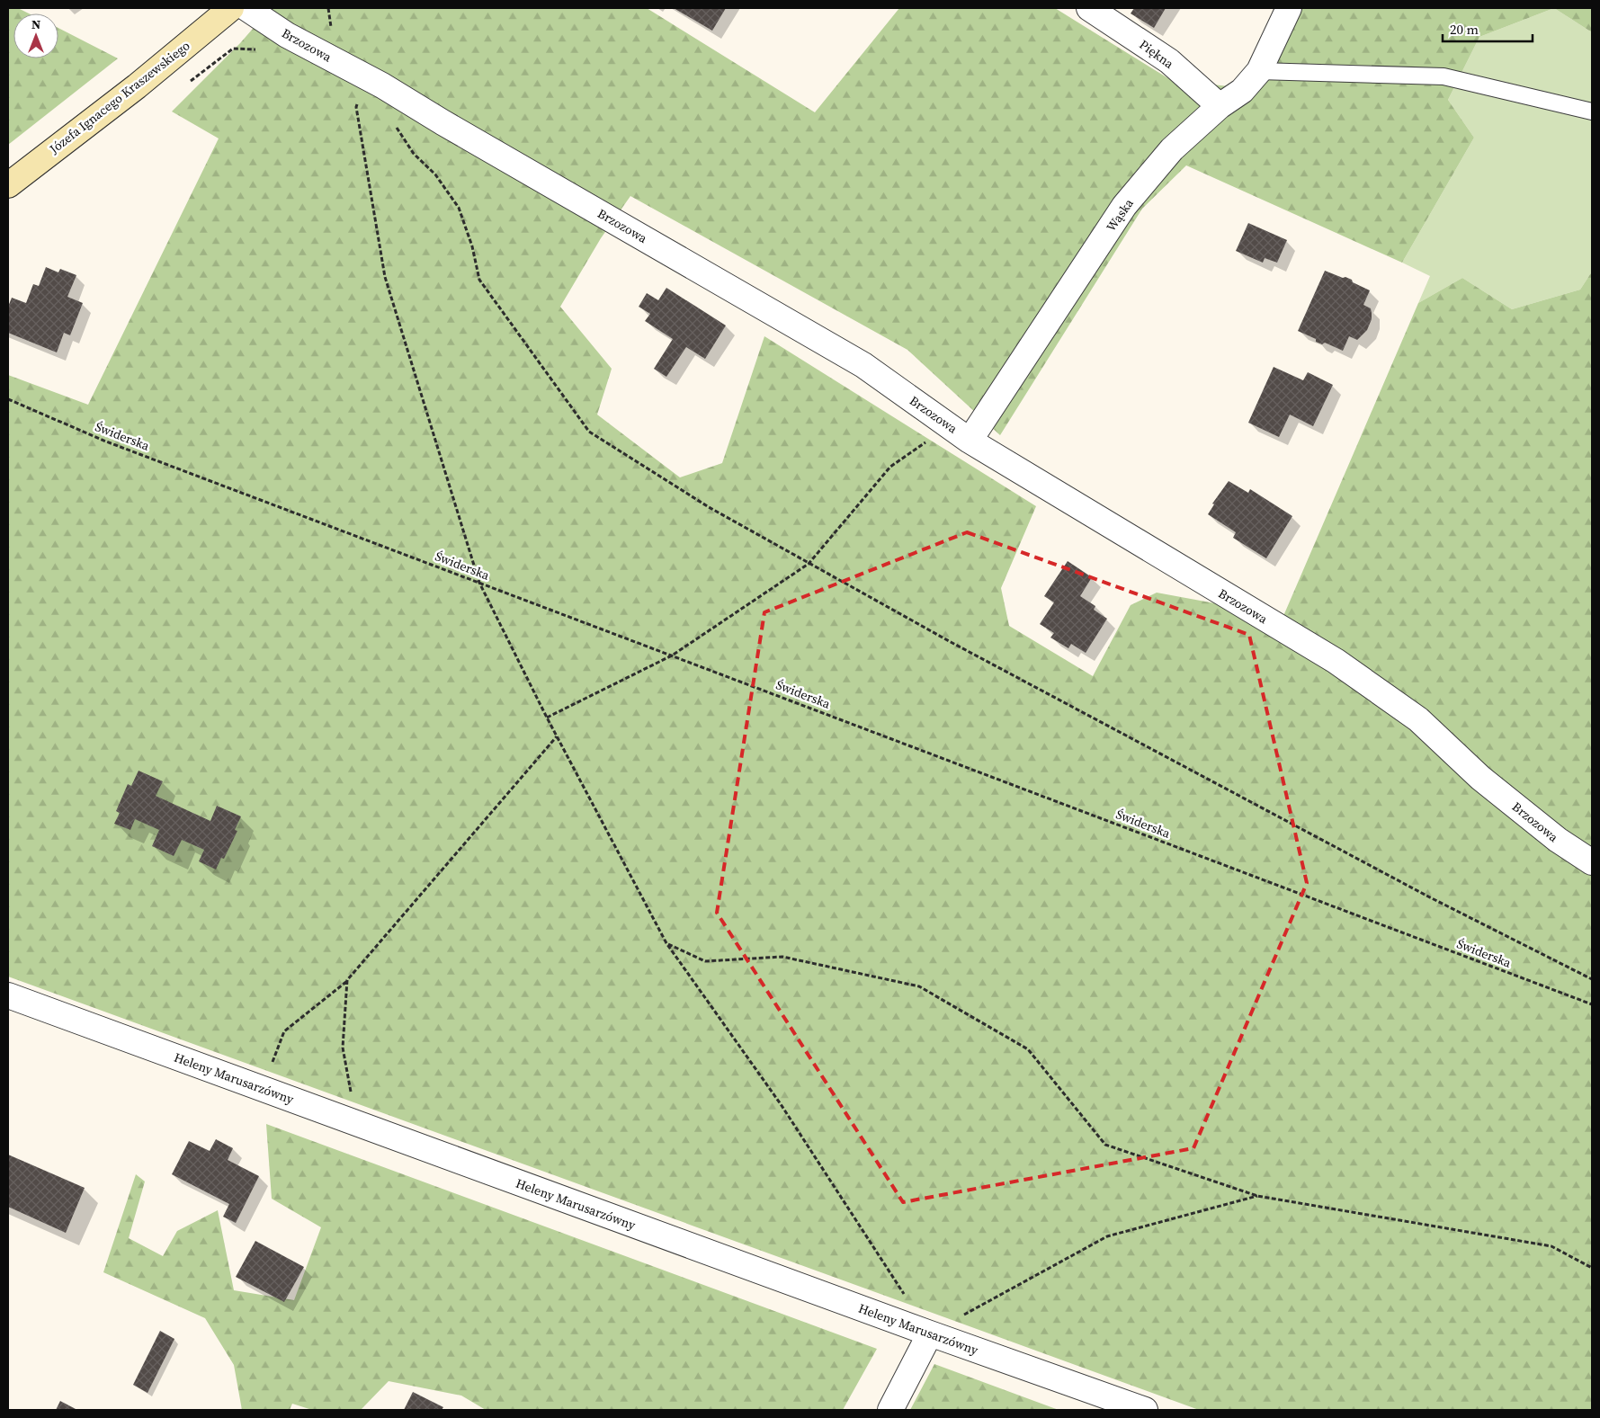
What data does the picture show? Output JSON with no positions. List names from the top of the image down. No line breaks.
{"streets":{"street":["Brzozowa","Piękna","Józefa Ignacego Kraszewskiego","Wąska","Heleny Marusarzówny"],"path":["Świderska"]},"crossings":[["Brzozowa","Wąska"],["Piękna","Wąska"]],"scale_bar":"20 m","north":"top"}
